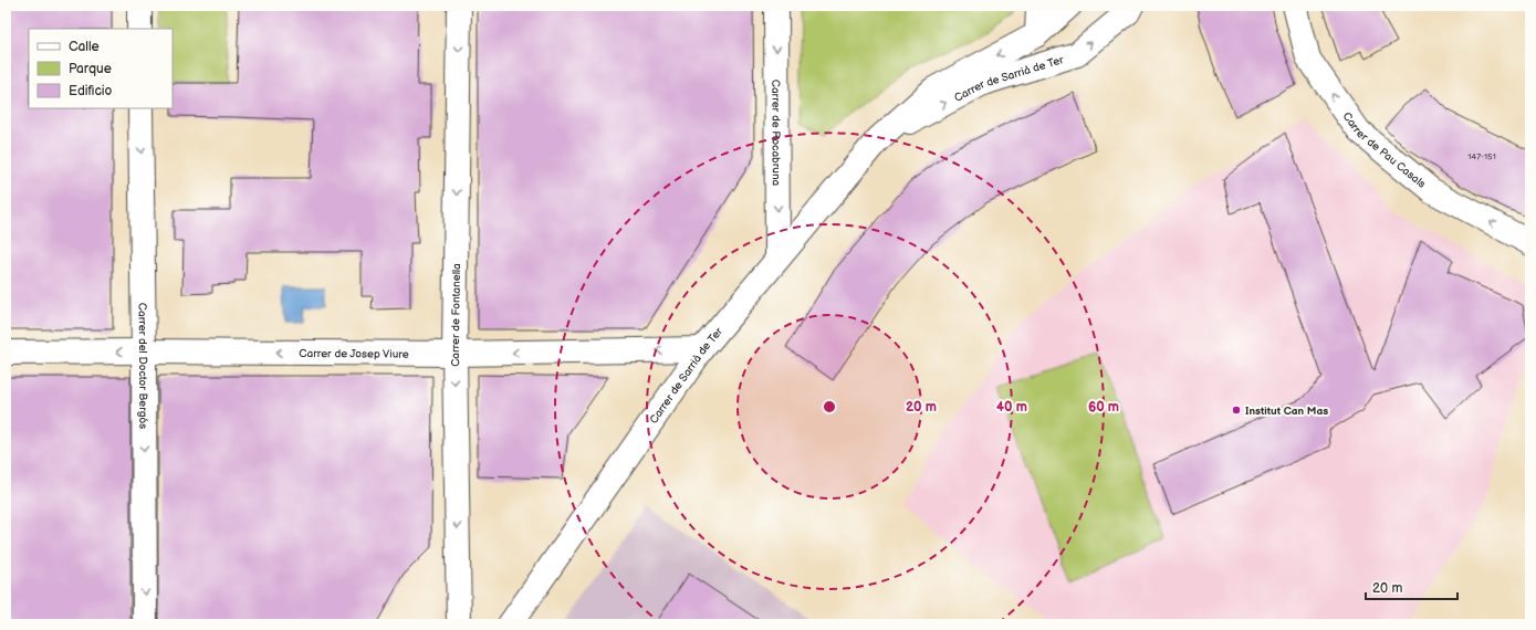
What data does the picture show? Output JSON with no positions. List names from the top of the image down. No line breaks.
{"streets":{"street":["Carrer de Sarrià de Ter","Carrer de Rocabruna","Carrer de Pau Casals","Carrer de Fontanella","Carrer de Josep Viure","Carrer del Doctor Bergós"]},"crossings":[["Carrer de Sarrià de Ter","Carrer de Rocabruna"],["Carrer de Sarrià de Ter","Carrer de Josep Viure"],["Carrer de Fontanella","Carrer de Josep Viure"],["Carrer de Josep Viure","Carrer del Doctor Bergós"]],"one_way":["Carrer de Rocabruna","Carrer de Pau Casals","Carrer de Fontanella","Carrer de Josep Viure","Carrer del Doctor Bergós"],"places":["Institut Can Mas"],"house_numbers":["147-151"],"legend":["Calle","Parque","Edificio"],"scale_bar":"20 m","rings":["20 m","40 m","60 m"]}
